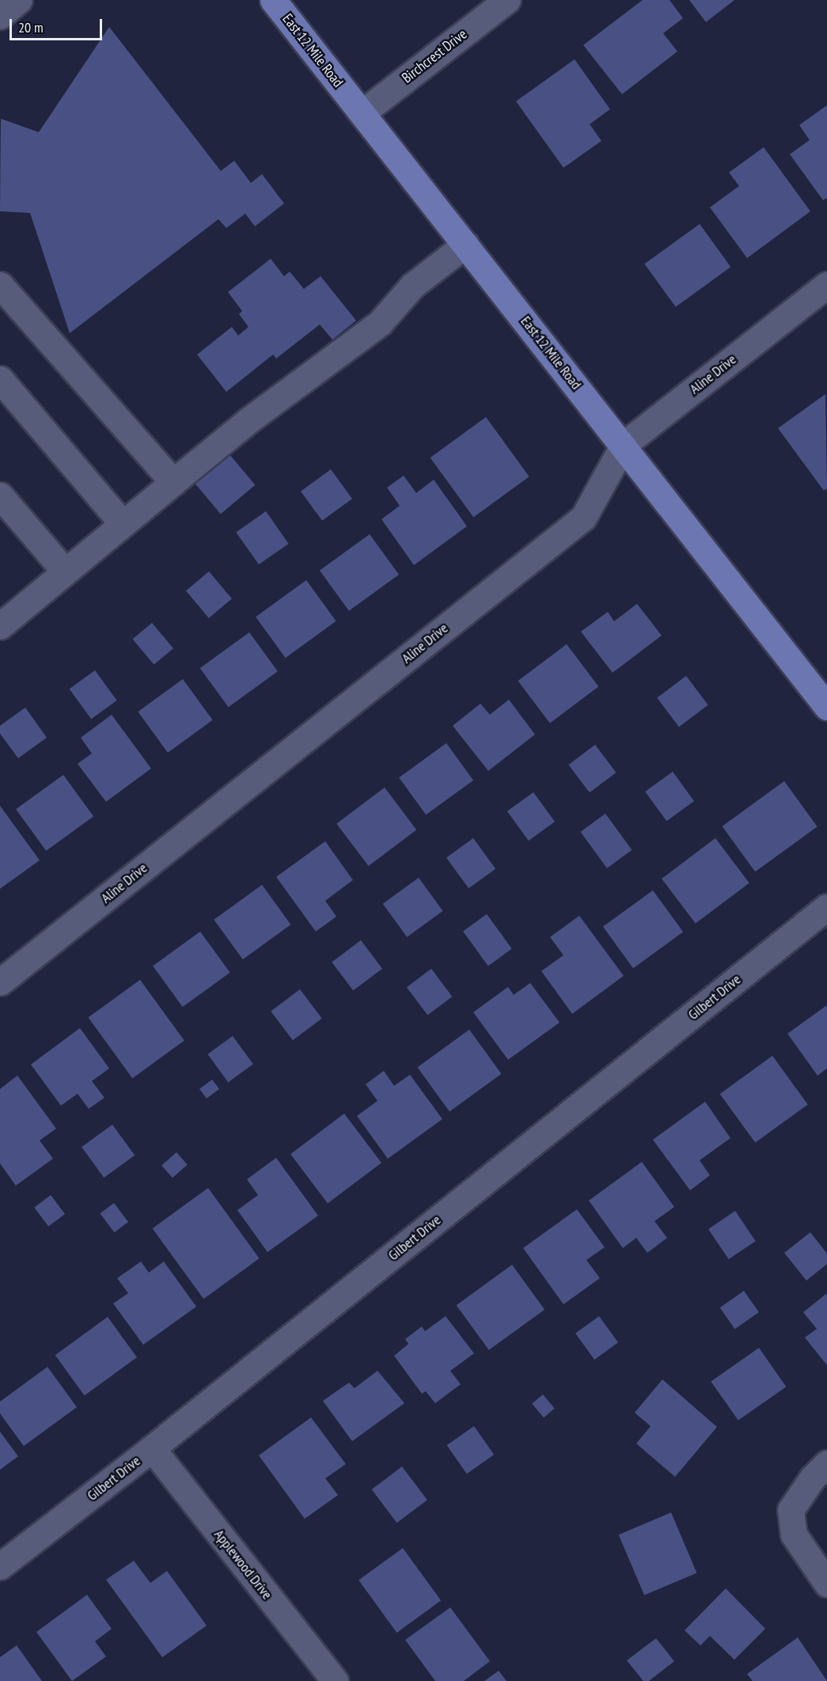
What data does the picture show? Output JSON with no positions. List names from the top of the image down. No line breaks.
{"streets":{"main road":["East 12 Mile Road"],"street":["Birchcrest Drive","Aline Drive","Gilbert Drive","Applewood Drive"]},"crossings":[["East 12 Mile Road","Birchcrest Drive"],["East 12 Mile Road","Aline Drive"],["Gilbert Drive","Applewood Drive"]],"scale_bar":"20 m"}
